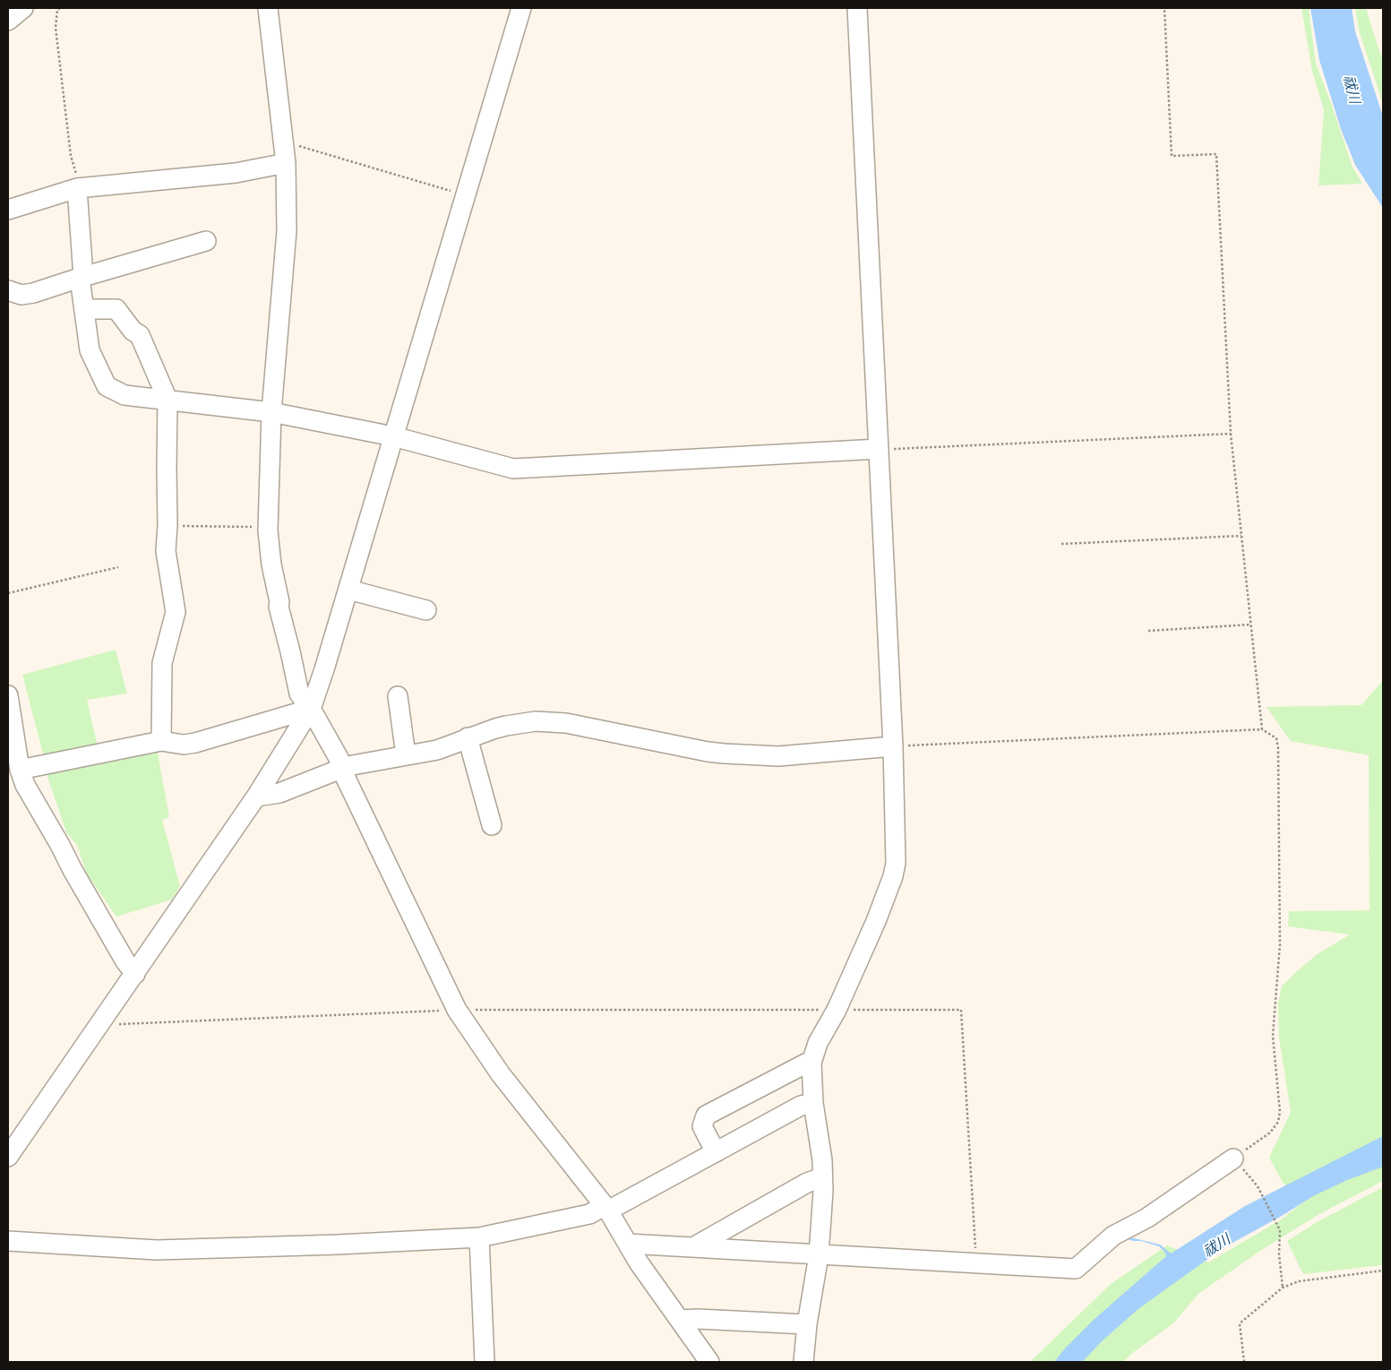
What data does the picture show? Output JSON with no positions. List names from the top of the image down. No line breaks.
{"water":["祓川"]}
